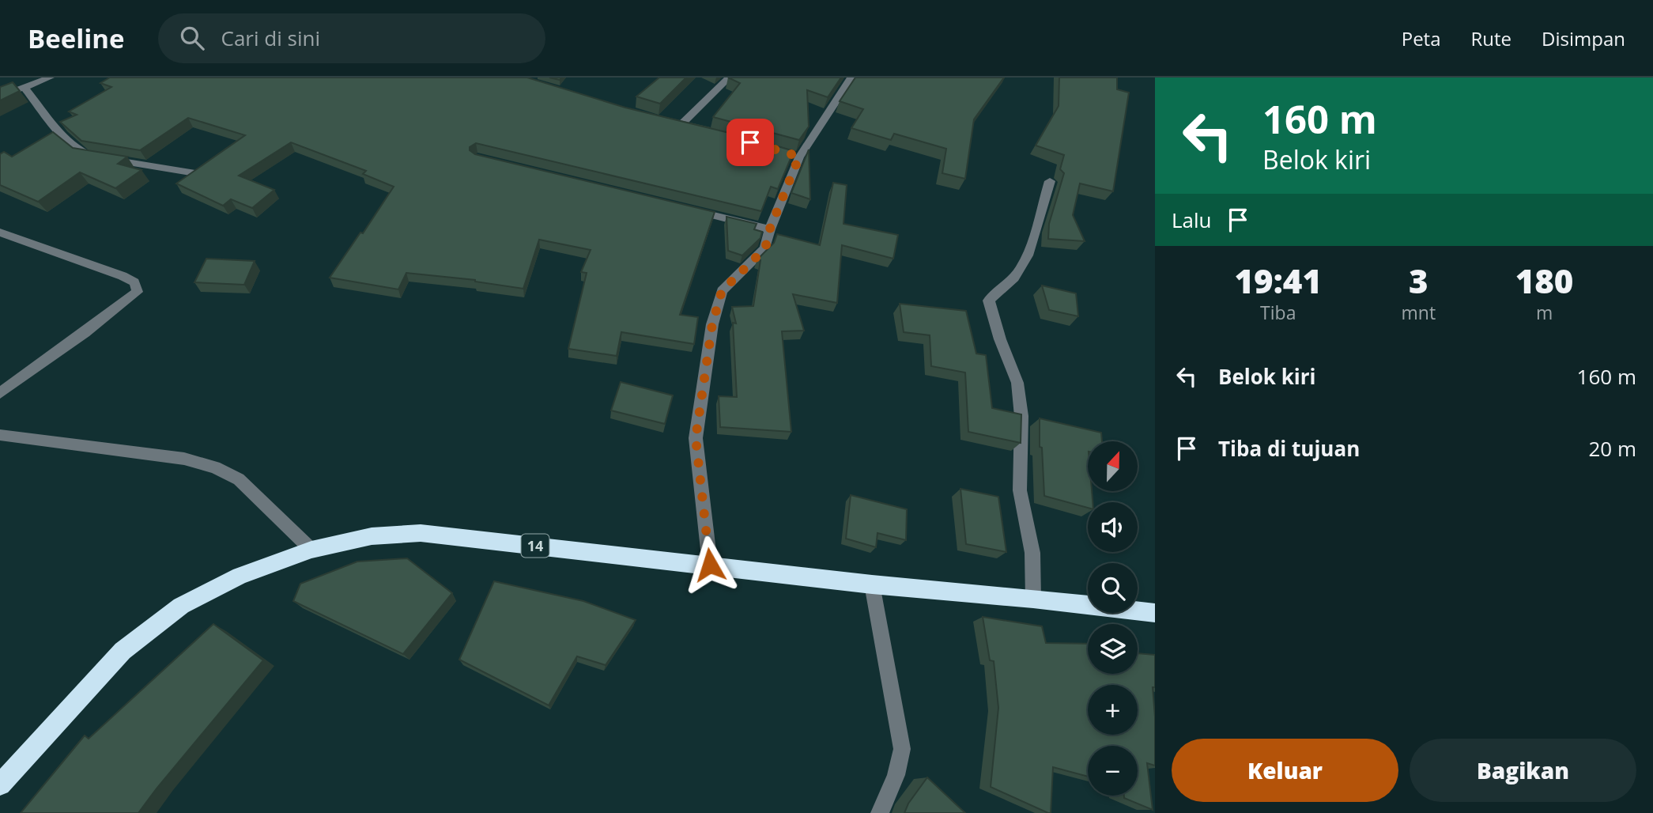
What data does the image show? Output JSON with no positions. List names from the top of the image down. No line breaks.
{"streets":{"highway":["14"]},"north":"top","page":{"header":"Beeline","search":"Cari di sini","nav":["Peta","Rute","Disimpan"],"turn":["160 m","Belok kiri"],"then":"Lalu","eta":["19:41","Tiba","3","mnt","180","m"],"list":[{"name":"Belok kiri","value":"160 m"},{"name":"Tiba di tujuan","value":"20 m"}],"map_buttons":["+","−"],"buttons":["Keluar","Bagikan"]}}
